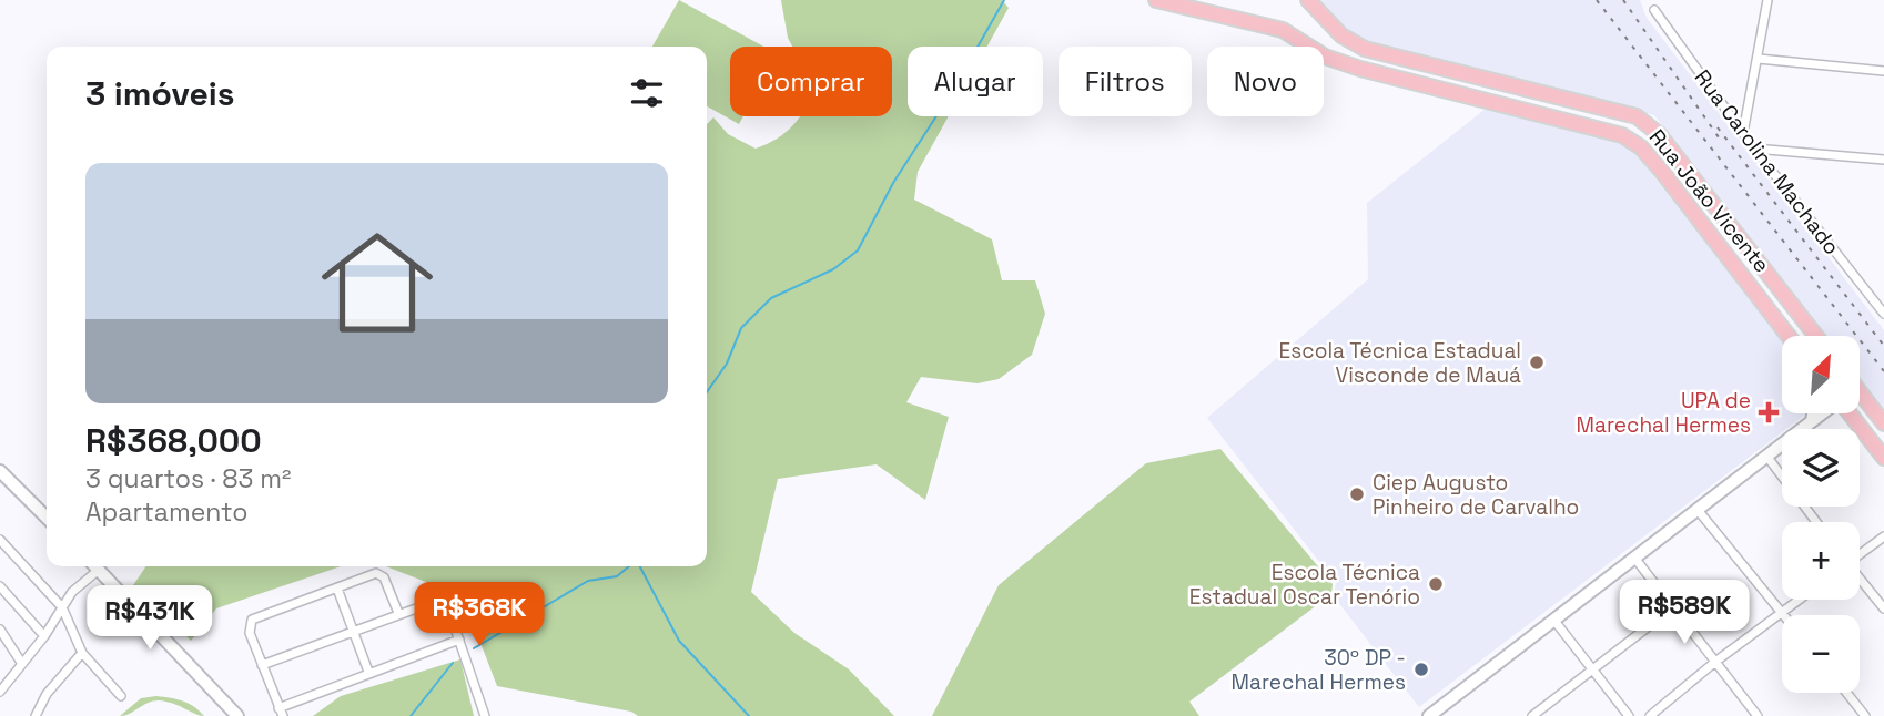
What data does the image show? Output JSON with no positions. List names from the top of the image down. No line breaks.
{"streets":{"main road":["Rua João Vicente"],"street":["Rua Carolina Machado"]},"places":{"other":["Escola Técnica Estadual Visconde de Mauá","Ciep Augusto Pinheiro de Carvalho","Escola Técnica Estadual Oscar Tenório","30º DP - Marechal Hermes"],"health":["UPA de Marechal Hermes"]},"north":"top right","page":{"chip":["Comprar","Alugar","Filtros","Novo"],"heading":"3 imóveis","list":[{"name":"R$368,000","note":"3 quartos · 83 m² · Apartamento"}],"map_buttons":["+","−"],"price":["R$589K","R$368K","R$431K"]}}
